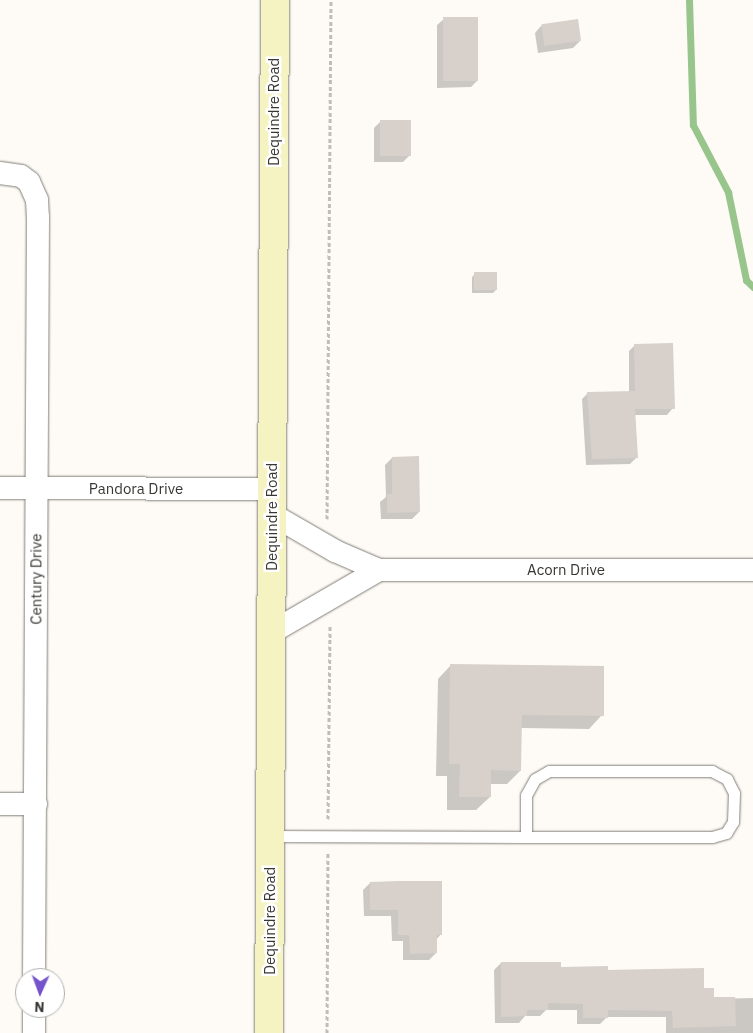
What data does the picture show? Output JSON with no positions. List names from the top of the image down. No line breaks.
{"streets":{"main road":["Dequindre Road"],"street":["Pandora Drive","Acorn Drive","Century Drive"]},"crossings":[["Dequindre Road","Pandora Drive"],["Dequindre Road","Acorn Drive"],["Pandora Drive","Acorn Drive"],["Pandora Drive","Century Drive"]],"north":"bottom"}
